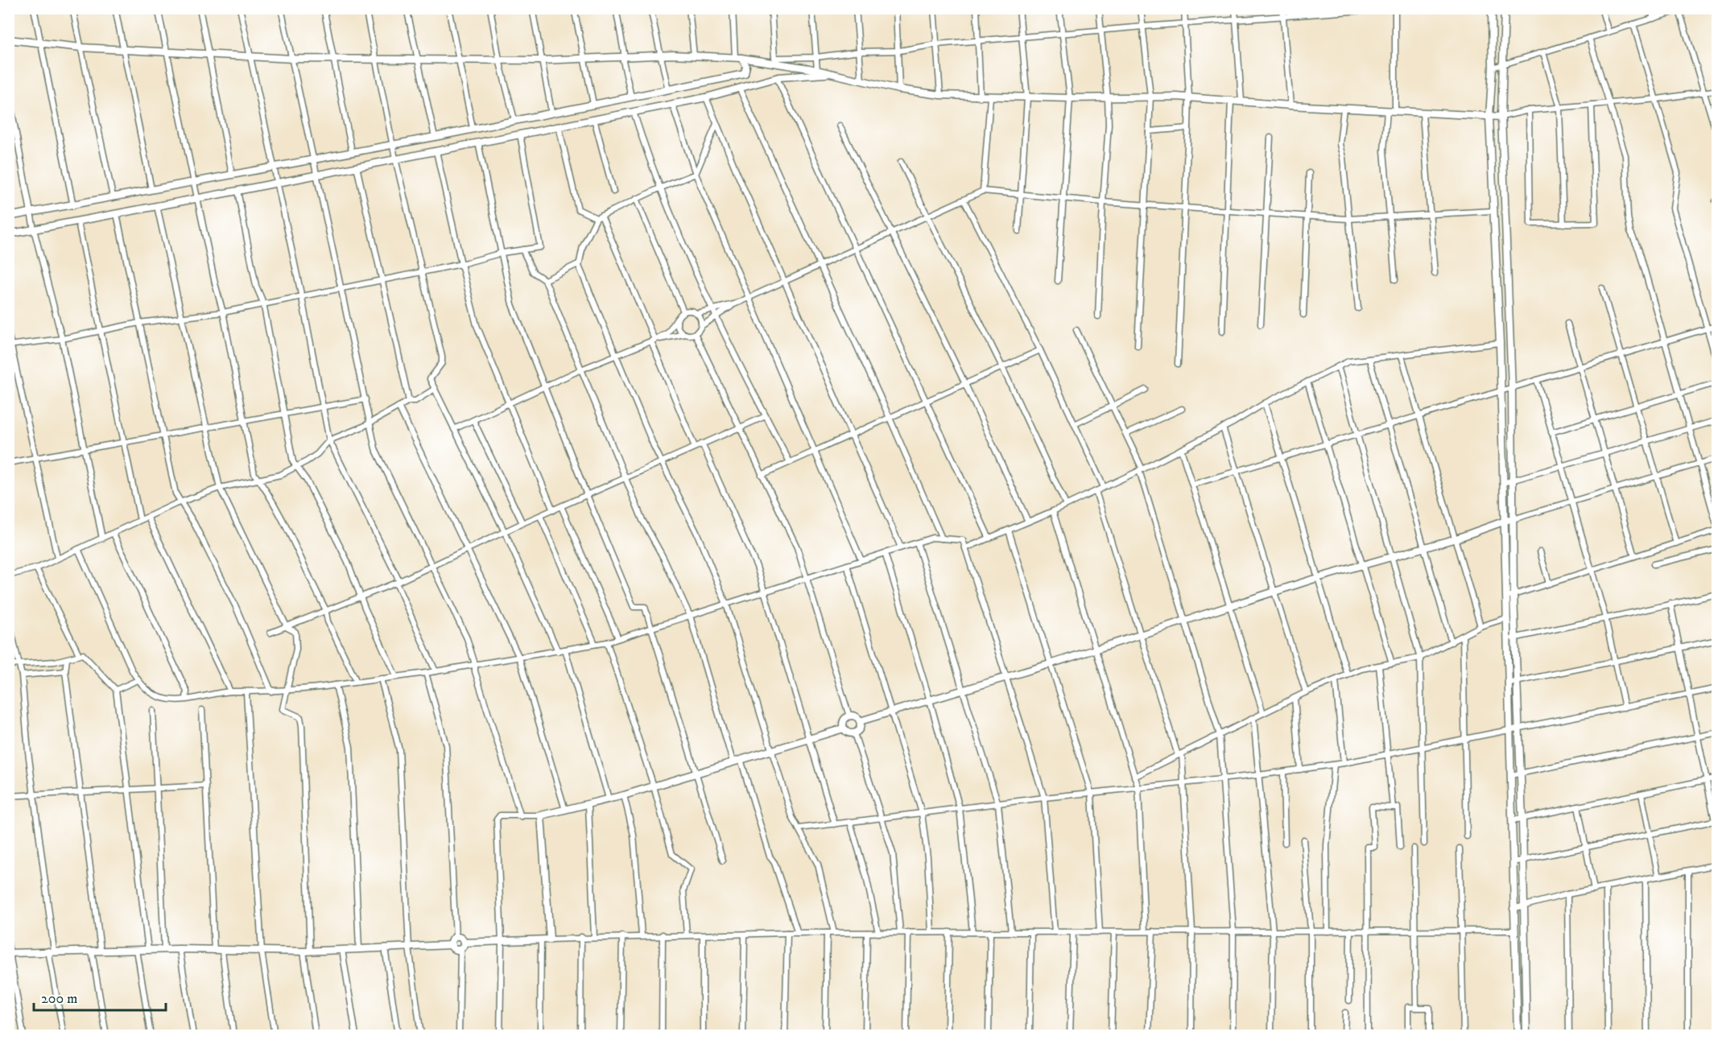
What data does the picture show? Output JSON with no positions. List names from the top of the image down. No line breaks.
{"scale_bar":"200 m"}
